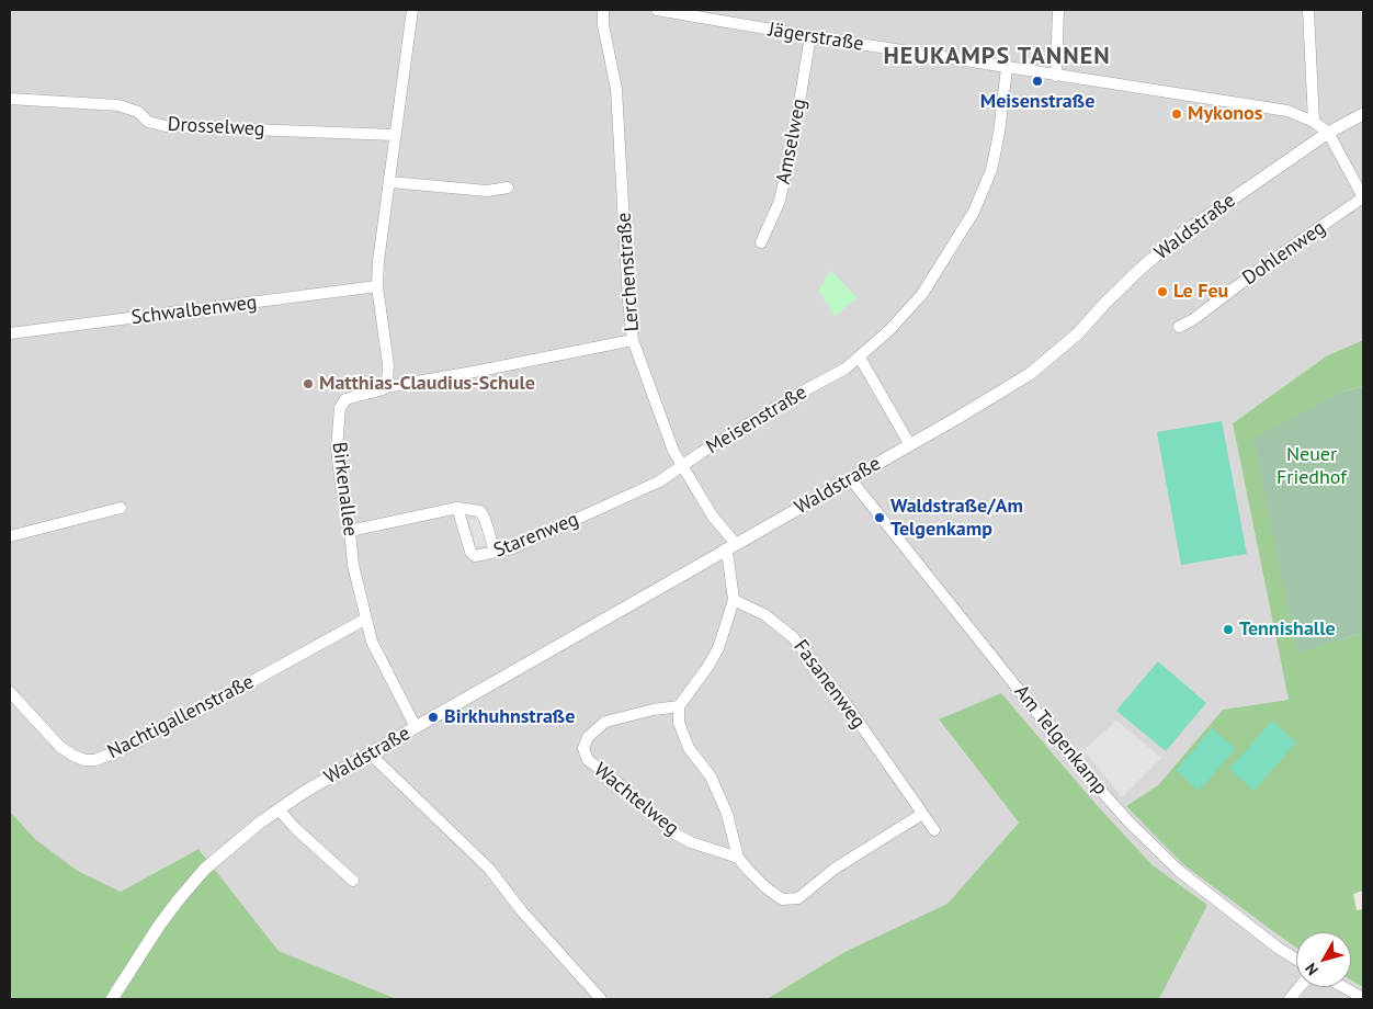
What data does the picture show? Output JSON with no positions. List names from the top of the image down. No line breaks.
{"streets":{"street":["Jägerstraße","Drosselweg","Amselweg","Waldstraße","Dohlenweg","Lerchenstraße","Schwalbenweg","Meisenstraße","Birkenallee","Starenweg","Fasanenweg","Nachtigallenstraße","Am Telgenkamp","Wachtelweg"]},"crossings":[["Jägerstraße","Amselweg"],["Jägerstraße","Waldstraße"],["Jägerstraße","Meisenstraße"],["Waldstraße","Lerchenstraße"],["Waldstraße","Birkenallee"],["Waldstraße","Am Telgenkamp"],["Lerchenstraße","Meisenstraße"],["Lerchenstraße","Birkenallee"],["Lerchenstraße","Starenweg"],["Meisenstraße","Starenweg"],["Birkenallee","Nachtigallenstraße"],["Fasanenweg","Wachtelweg"]],"districts":["HEUKAMPS TANNEN"],"parks":["Neuer Friedhof"],"places":["Meisenstraße","Mykonos","Le Feu","Matthias-Claudius-Schule","Waldstraße/Am Telgenkamp","Tennishalle","Birkhuhnstraße"],"north":"bottom left"}
